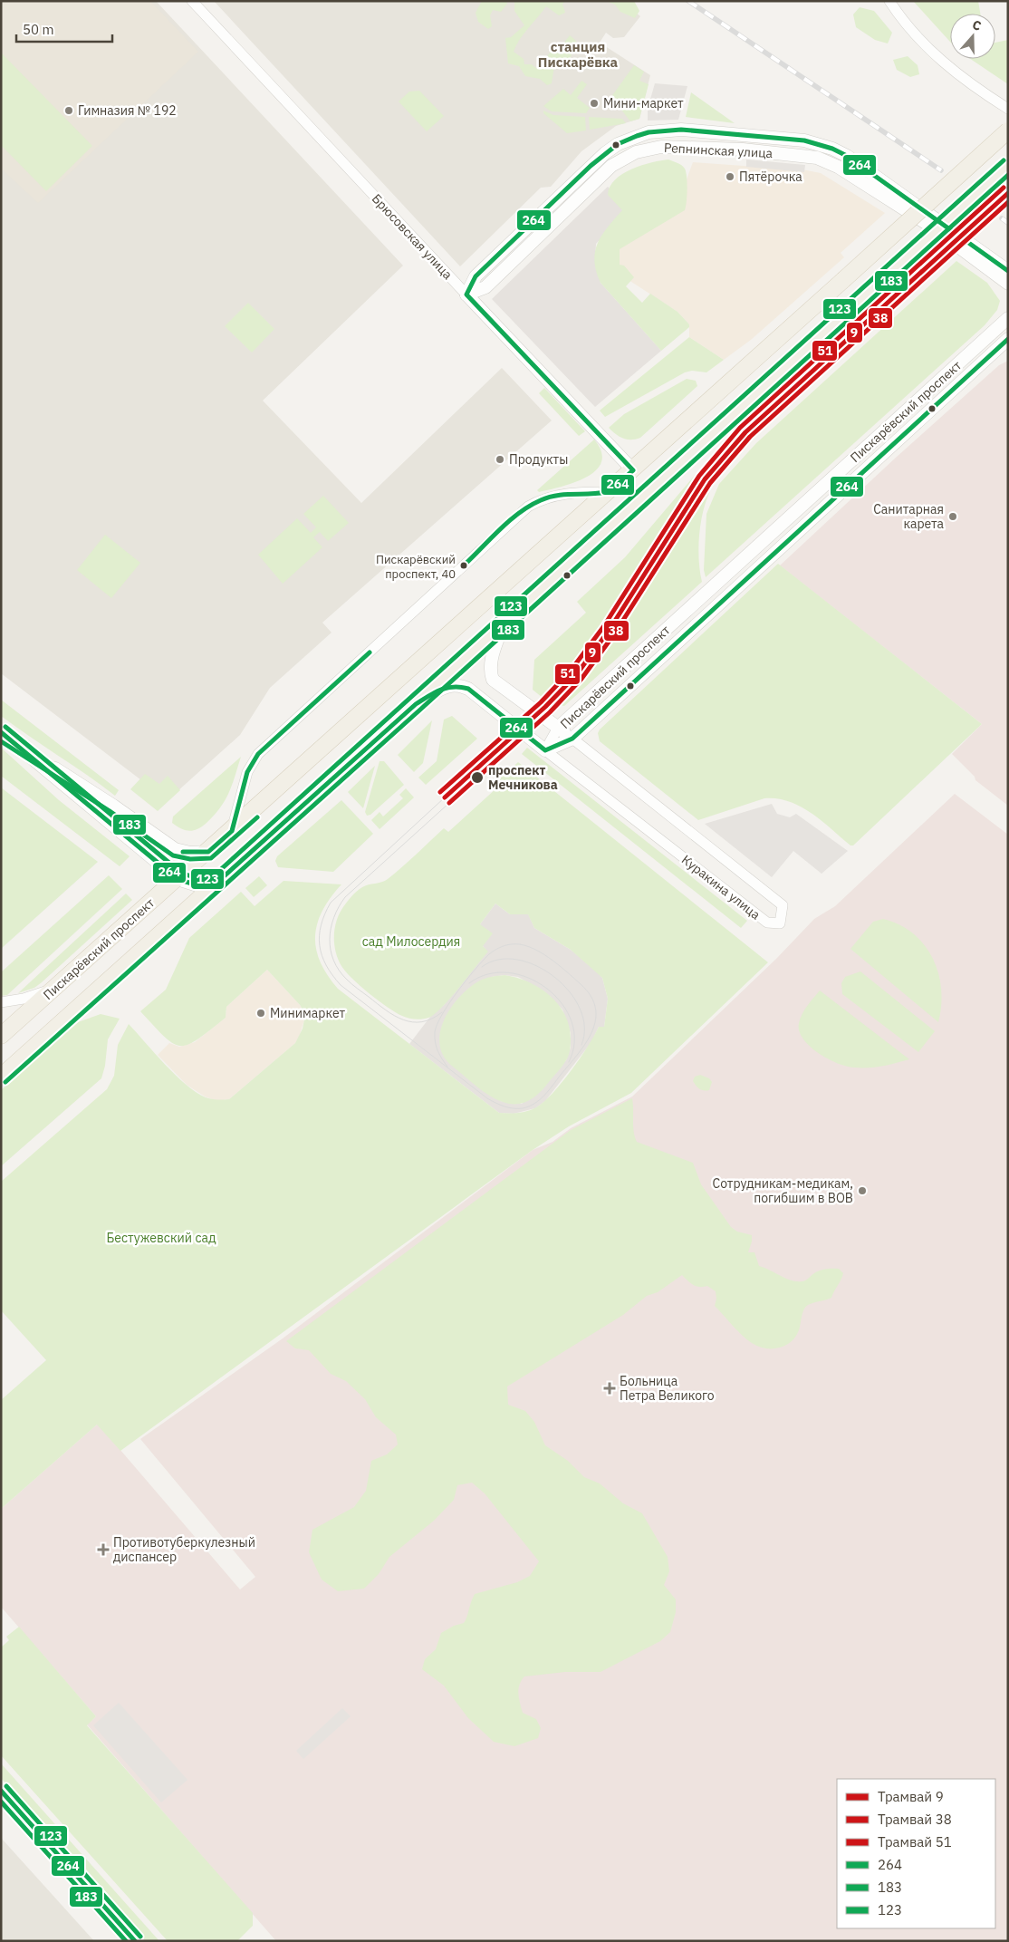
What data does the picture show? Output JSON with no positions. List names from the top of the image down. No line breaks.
{"streets":{"main road":["Пискарёвский проспект"],"street":["Репнинская улица","Брюсовская улица","Куракина улица"]},"crossings":[["Репнинская улица","Брюсовская улица"],["Брюсовская улица","Пискарёвский проспект"],["Пискарёвский проспект","Куракина улица"]],"districts":["станция Пискарёвка"],"parks":["сад Милосердия","Бестужевский сад"],"places":{"other":["Мини-маркет","Гимназия № 192","Пятёрочка","Продукты","Санитарная карета","Пискарёвский проспект, 40","проспект Мечникова","Минимаркет","Сотрудникам-медикам, погибшим в ВОВ"],"health":["Больница Петра Великого","Противотуберкулезный диспансер"]},"lines":["transit line 264","transit line 123","transit line 183","tram line 51","tram line 9","tram line 38"],"legend":["Трамвай 9","Трамвай 38","Трамвай 51","264","183","123"],"scale_bar":"50 m","north":"top"}
